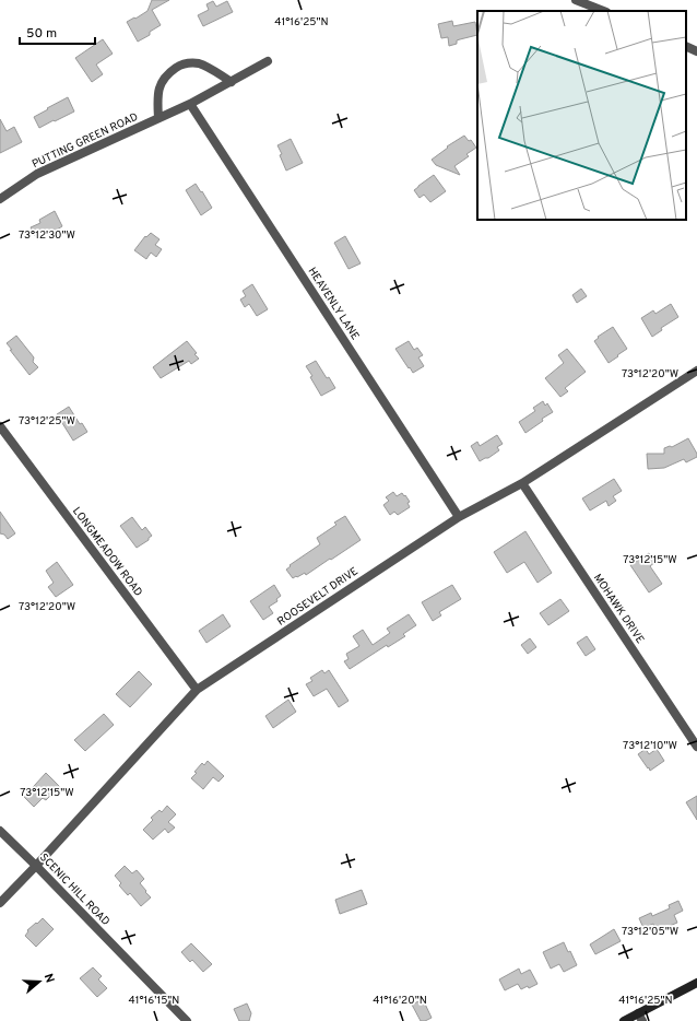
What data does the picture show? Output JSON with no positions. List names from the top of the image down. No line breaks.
{"streets":{"street":["PUTTING GREEN ROAD","HEAVENLY LANE","LONGMEADOW ROAD","ROOSEVELT DRIVE","MOHAWK DRIVE","SCENIC HILL ROAD"]},"crossings":[["PUTTING GREEN ROAD","HEAVENLY LANE"],["HEAVENLY LANE","ROOSEVELT DRIVE"],["LONGMEADOW ROAD","ROOSEVELT DRIVE"],["ROOSEVELT DRIVE","MOHAWK DRIVE"],["ROOSEVELT DRIVE","SCENIC HILL ROAD"]],"scale_bar":"50 m","north":"right","coordinates":["41°16'25\"N","73°12'30\"W","73°12'20\"W","73°12'25\"W","73°12'15\"W","73°12'10\"W","73°12'05\"W","41°16'15\"N","41°16'20\"N"]}
